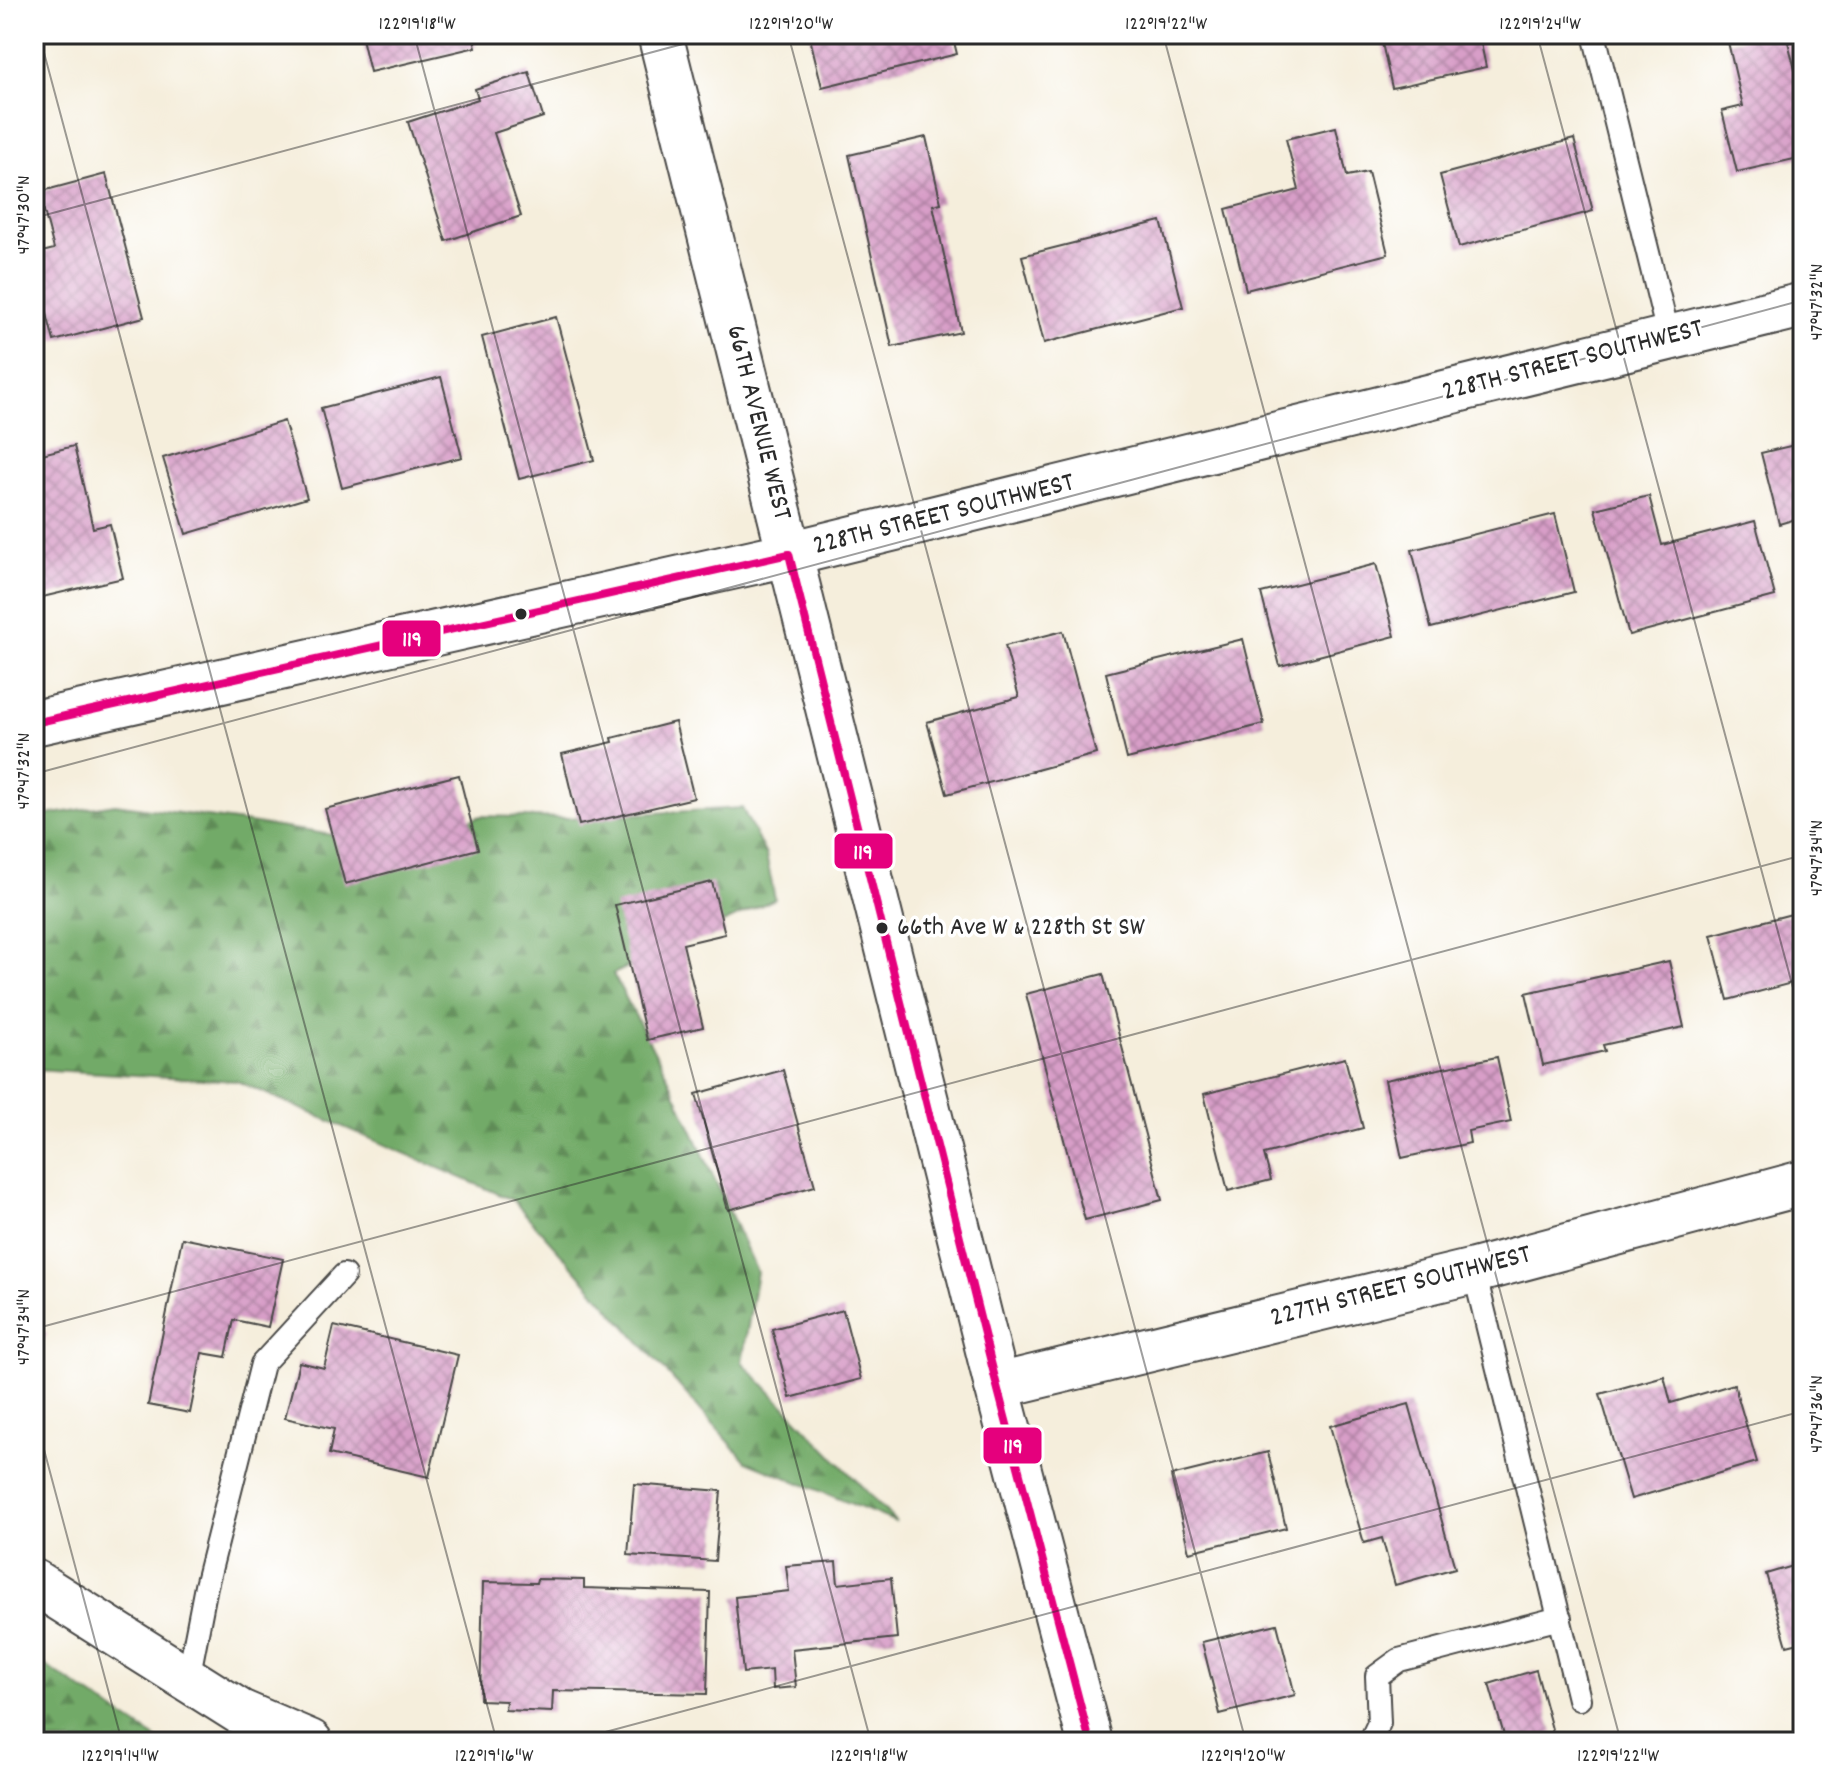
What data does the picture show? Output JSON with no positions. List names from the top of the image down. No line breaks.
{"streets":{"street":["228TH STREET SOUTHWEST","66TH AVENUE WEST","227TH STREET SOUTHWEST"]},"crossings":[["228TH STREET SOUTHWEST","66TH AVENUE WEST"],["66TH AVENUE WEST","227TH STREET SOUTHWEST"]],"places":["66th Ave W & 228th St SW"],"lines":["transit line 119"],"coordinates":["122°19'18\"W","122°19'20\"W","122°19'22\"W","122°19'24\"W","47°47'30\"N","47°47'32\"N","47°47'34\"N","47°47'36\"N","122°19'14\"W","122°19'16\"W"]}
